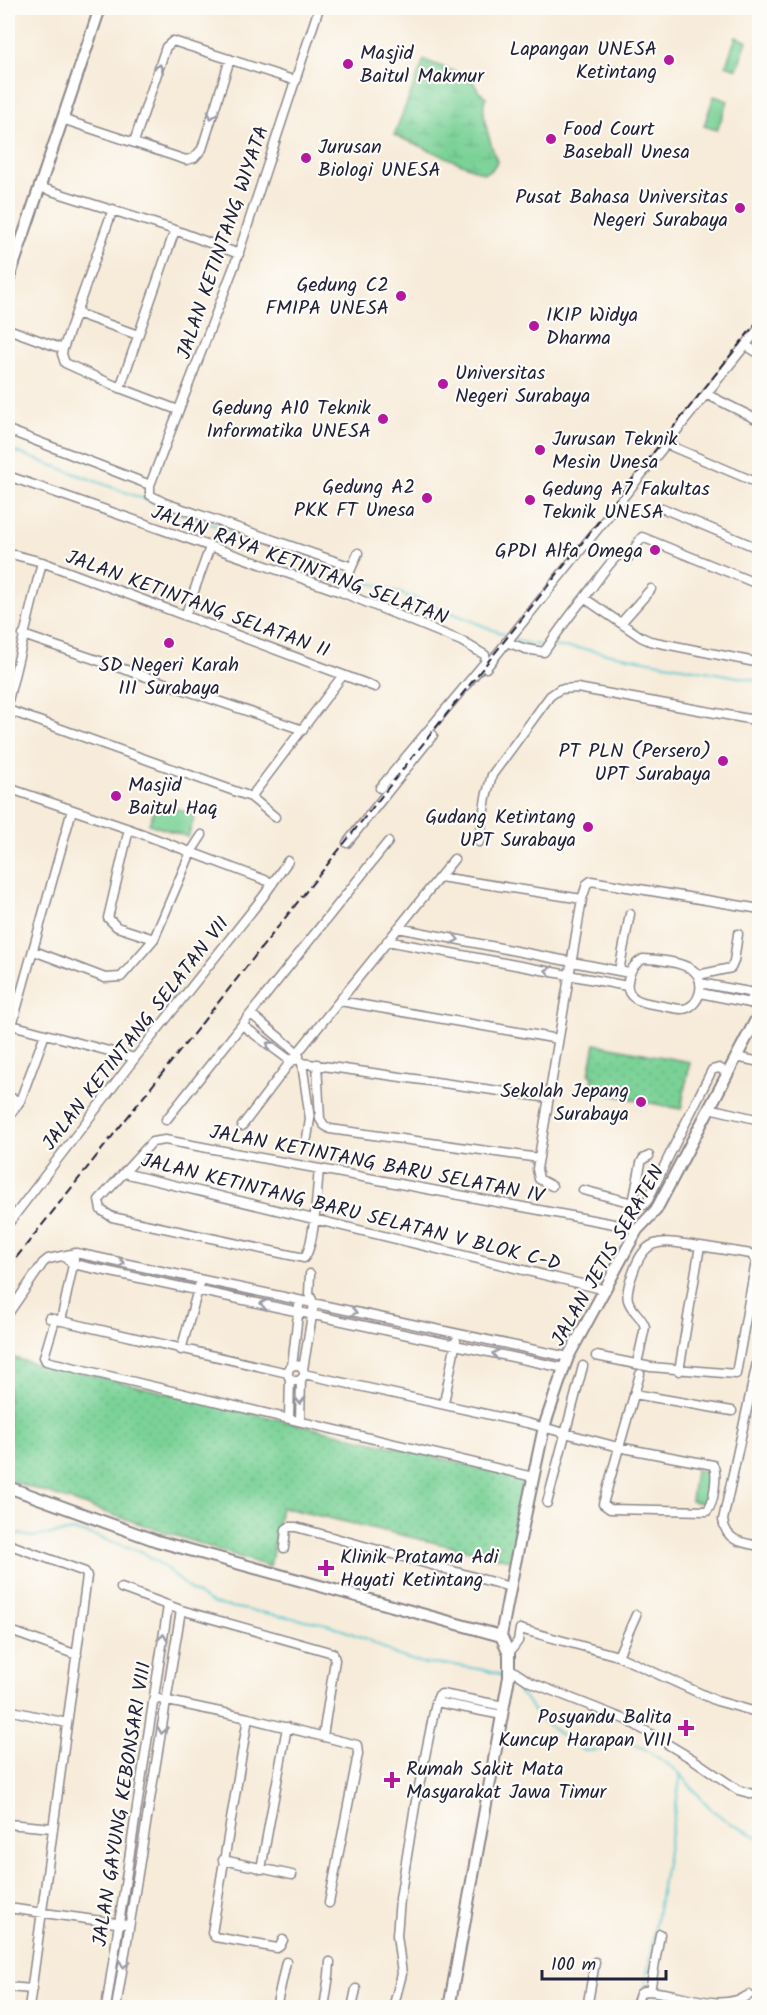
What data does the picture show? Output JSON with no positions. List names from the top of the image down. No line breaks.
{"streets":{"street":["JALAN KETINTANG WIYATA","JALAN RAYA KETINTANG SELATAN","JALAN KETINTANG SELATAN II","JALAN KETINTANG SELATAN VII","JALAN KETINTANG BARU SELATAN IV","JALAN KETINTANG BARU SELATAN V BLOK C-D","JALAN JETIS SERATEN","JALAN GAYUNG KEBONSARI VIII"]},"crossings":[["JALAN KETINTANG BARU SELATAN IV","JALAN KETINTANG BARU SELATAN V BLOK C-D"],["JALAN KETINTANG BARU SELATAN IV","JALAN JETIS SERATEN"],["JALAN KETINTANG BARU SELATAN V BLOK C-D","JALAN JETIS SERATEN"]],"places":{"other":["Lapangan UNESA Ketintang","Masjid Baitul Makmur","Food Court Baseball Unesa","Jurusan Biologi UNESA","Pusat Bahasa Universitas Negeri Surabaya","Gedung C2 FMIPA UNESA","IKIP Widya Dharma","Universitas Negeri Surabaya","Gedung A10 Teknik Informatika UNESA","Jurusan Teknik Mesin Unesa","Gedung A2 PKK FT Unesa","Gedung A7 Fakultas Teknik UNESA","GPDI Alfa Omega","SD Negeri Karah III Surabaya","PT PLN (Persero) UPT Surabaya","Masjid Baitul Haq","Gudang Ketintang UPT Surabaya","Sekolah Jepang Surabaya"],"health":["Klinik Pratama Adi Hayati Ketintang","Posyandu Balita Kuncup Harapan VIII","Rumah Sakit Mata Masyarakat Jawa Timur"]},"scale_bar":"100 m"}
